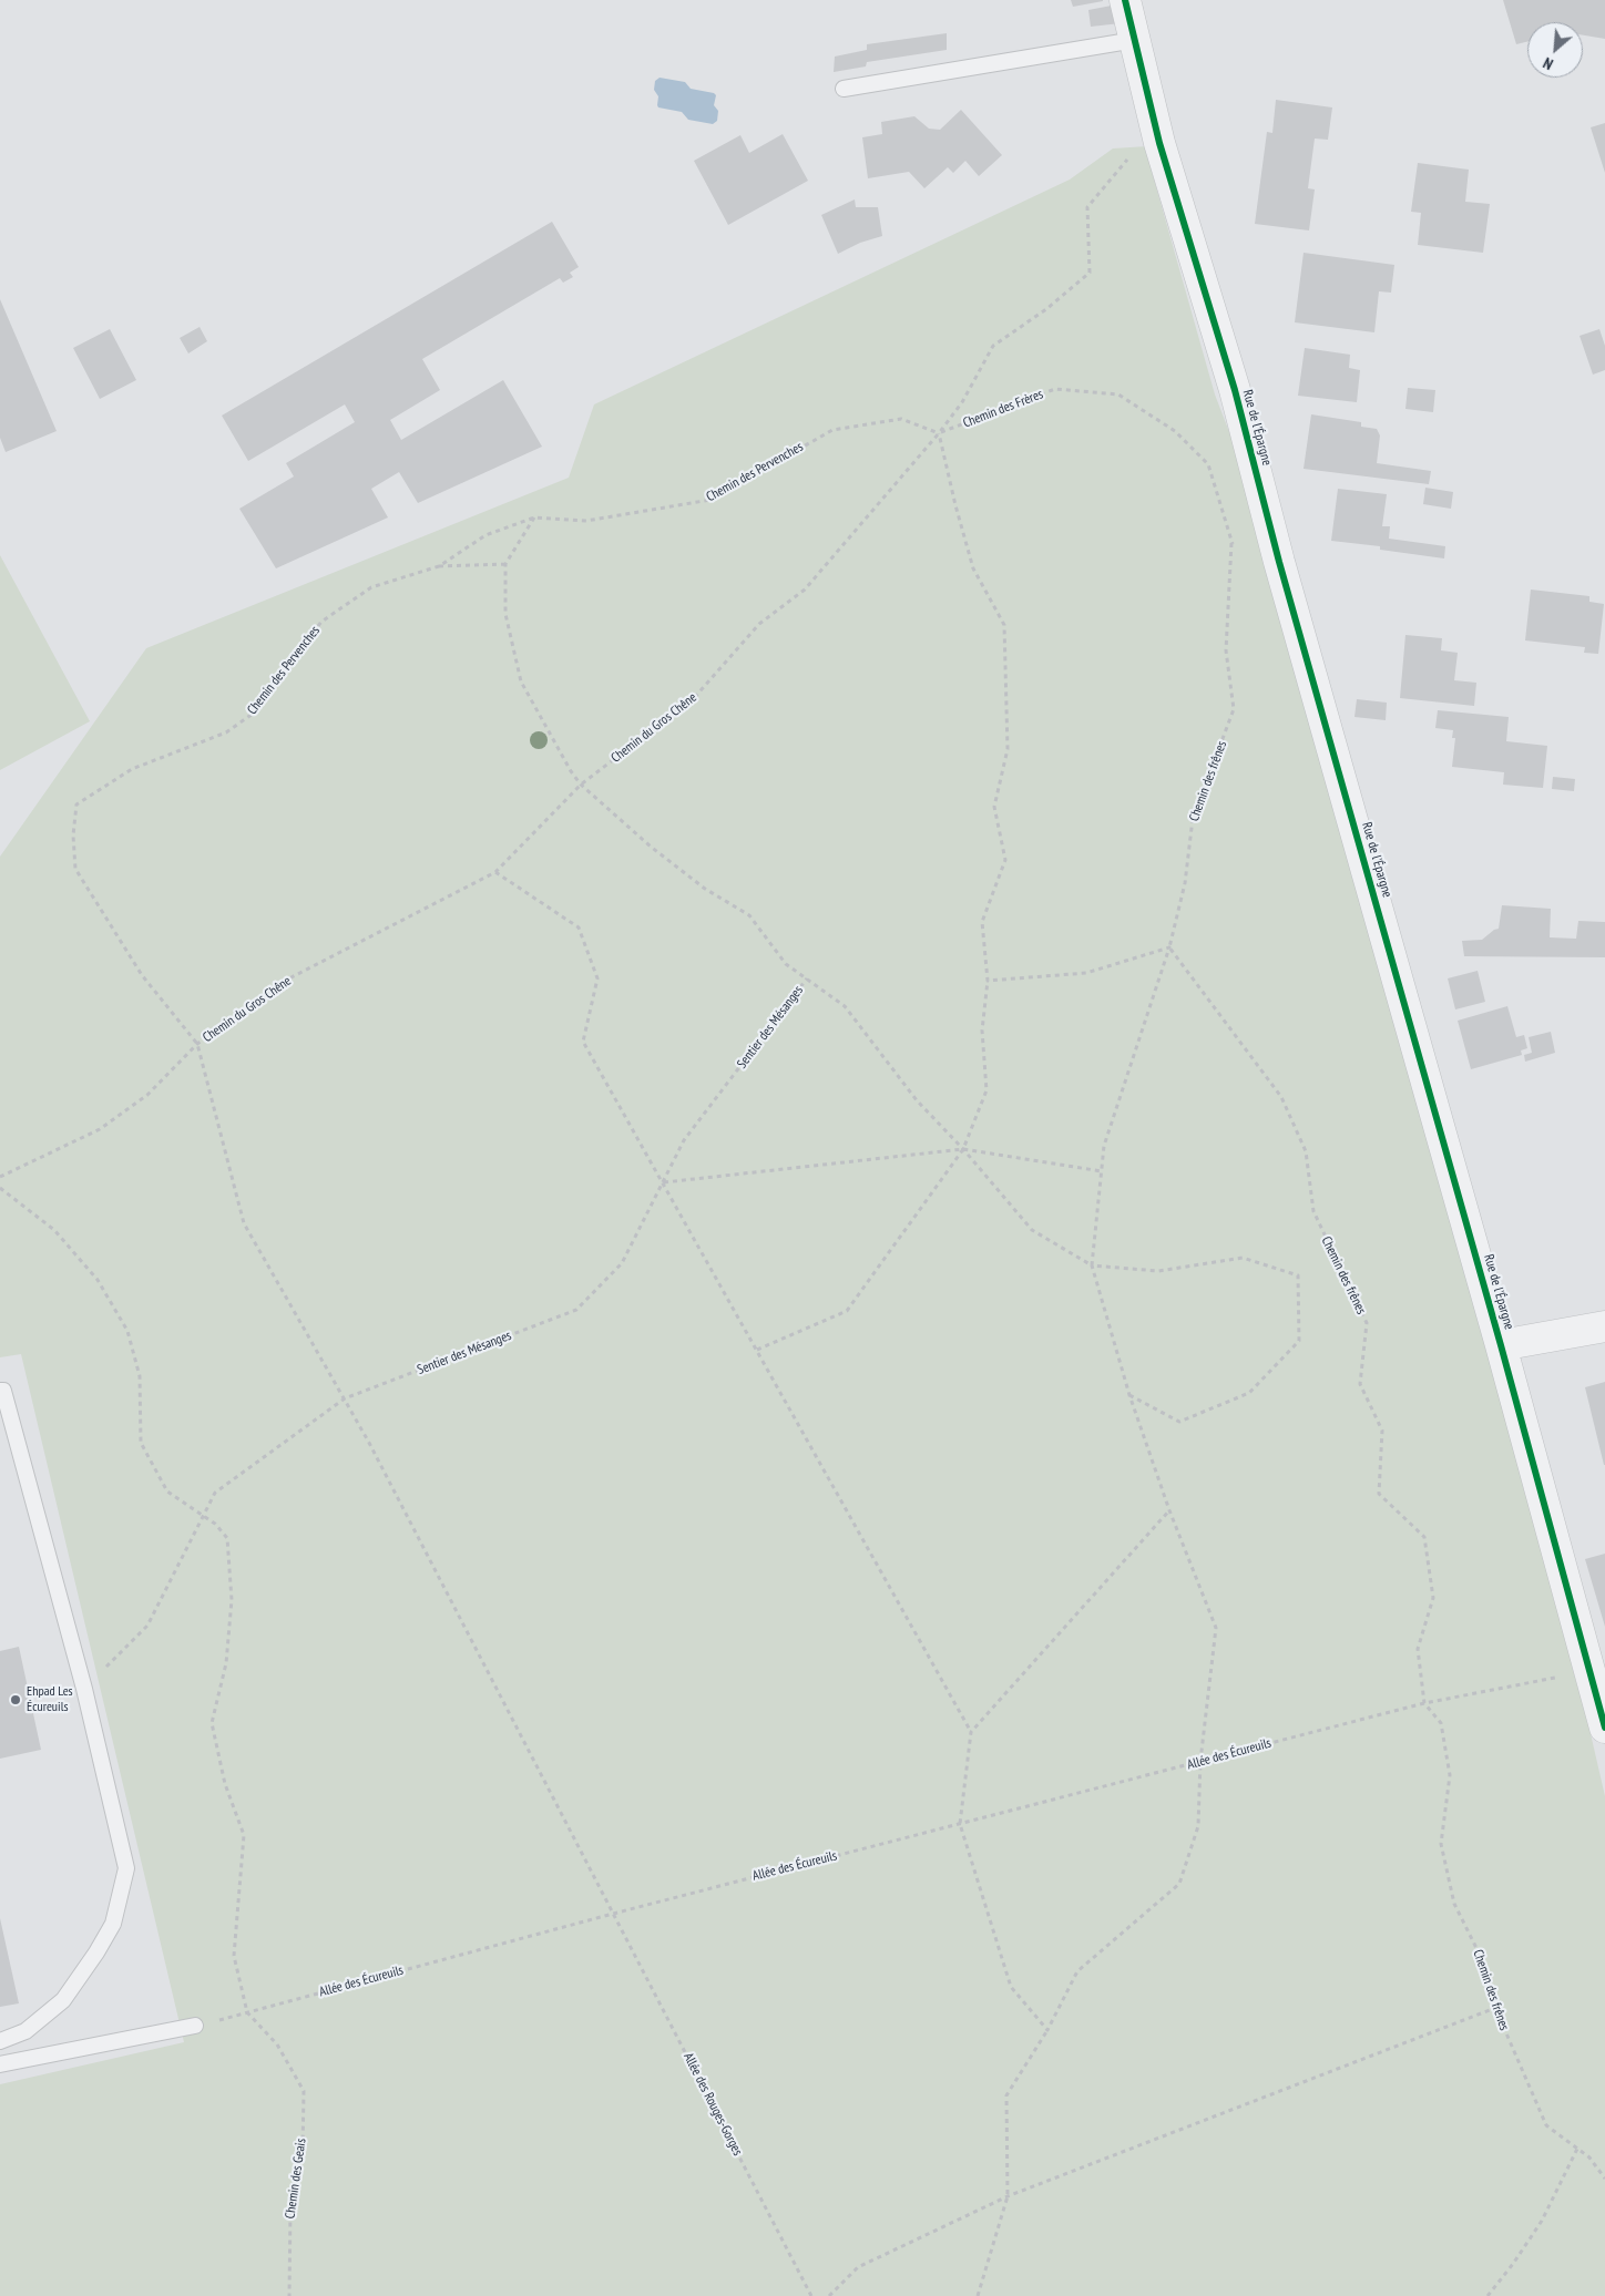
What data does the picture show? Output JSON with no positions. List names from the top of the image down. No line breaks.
{"streets":{"street":["Rue de l'Épargne"],"path":["Chemin des Frères","Chemin des Pervenches","Chemin du Gros Chêne","Chemin des frênes","Sentier des Mésanges","Allée des Écureuils","Allée des Rouges-Gorges","Chemin des Geais"]},"crossings":[["Chemin des Frères","Chemin des Pervenches"],["Chemin des Frères","Chemin du Gros Chêne"],["Chemin des Frères","Chemin des frênes"],["Rue de l'Épargne","Chemin du Gros Chêne"],["Rue de l'Épargne","Allée des Écureuils"],["Chemin des Pervenches","Chemin du Gros Chêne"],["Chemin des Pervenches","Allée des Rouges-Gorges"],["Chemin du Gros Chêne","Allée des Rouges-Gorges"],["Chemin des frênes","Allée des Écureuils"],["Sentier des Mésanges","Allée des Rouges-Gorges"],["Allée des Écureuils","Allée des Rouges-Gorges"],["Allée des Écureuils","Chemin des Geais"]],"places":["Ehpad Les Écureuils"],"north":"bottom left"}
